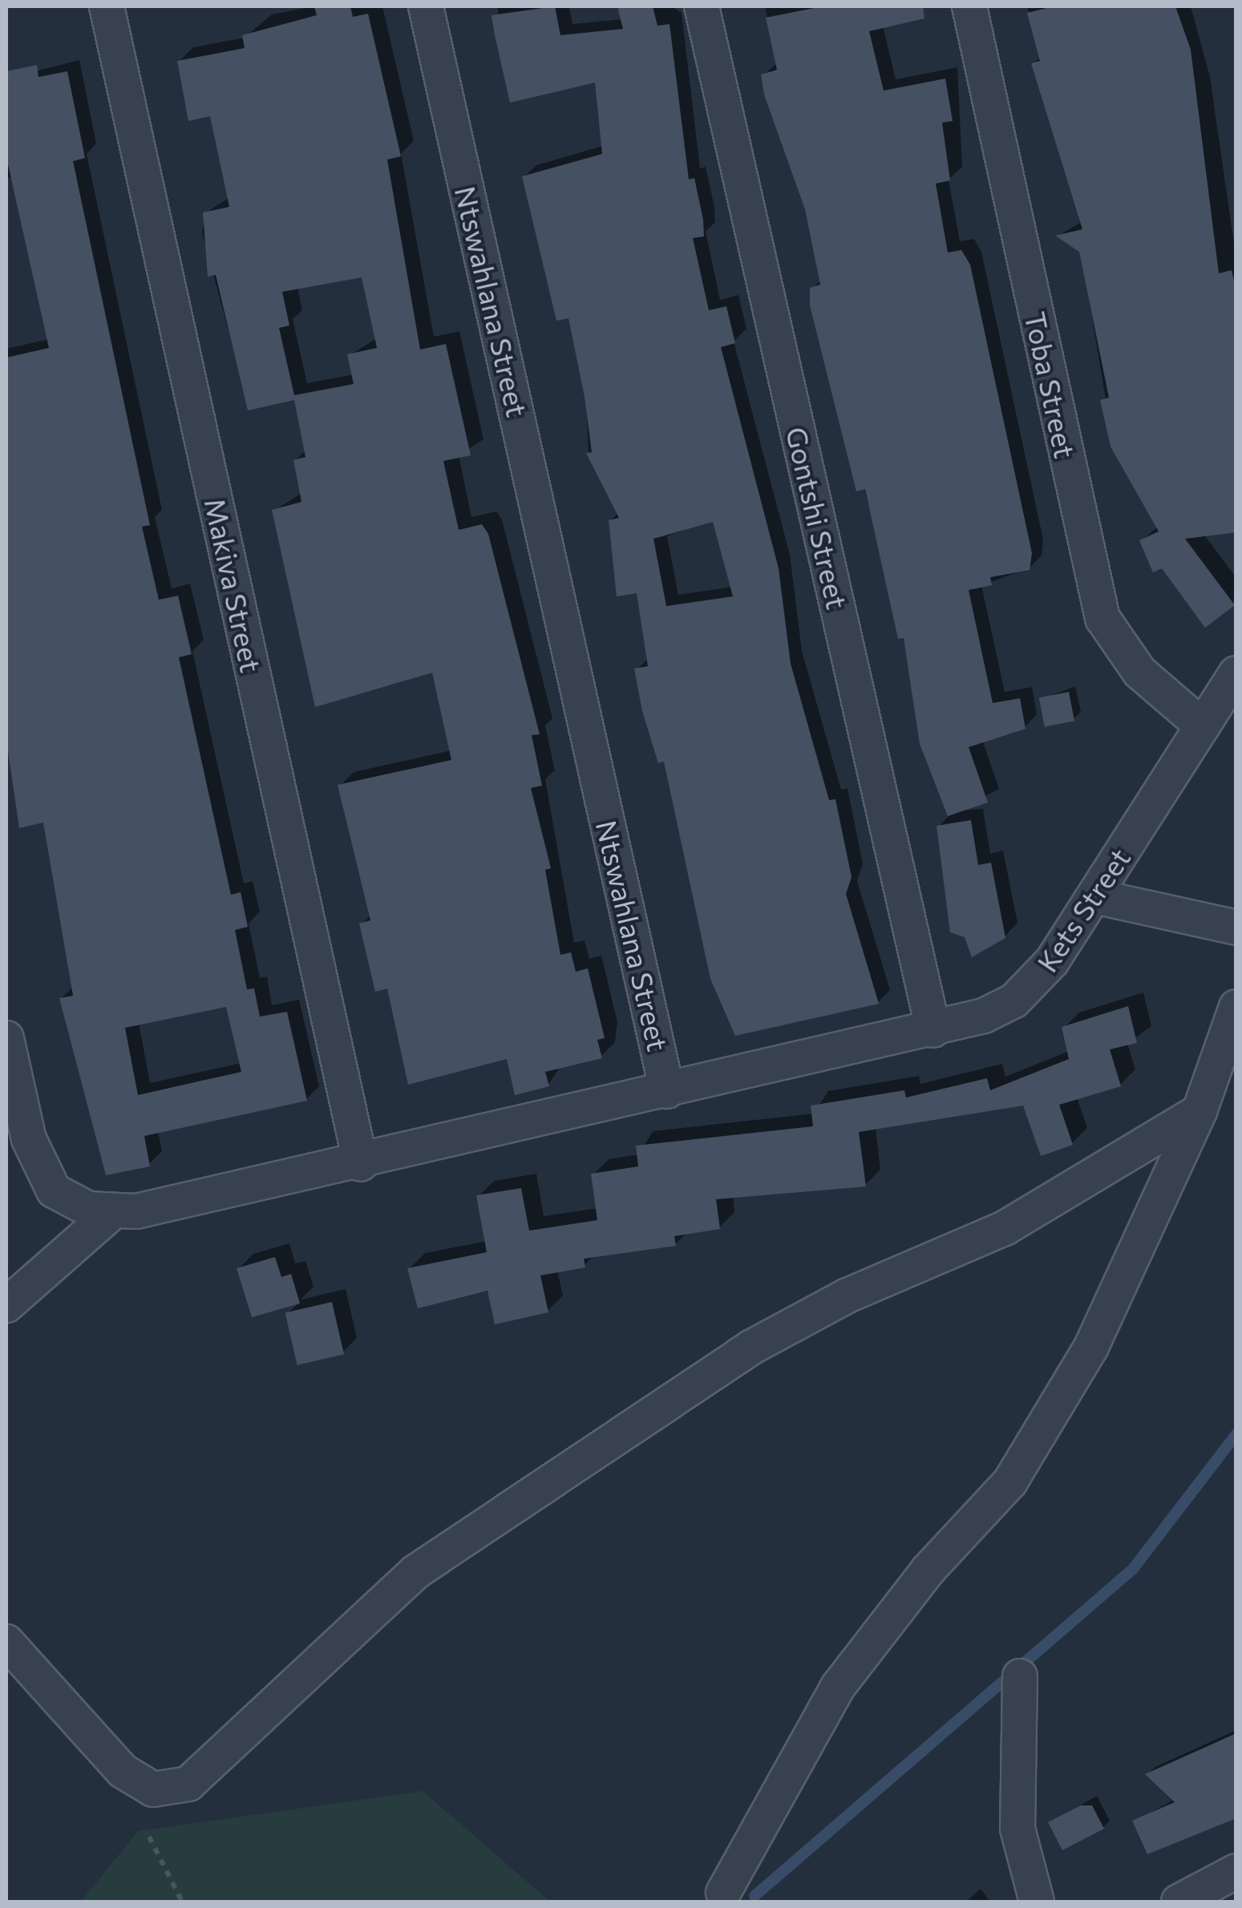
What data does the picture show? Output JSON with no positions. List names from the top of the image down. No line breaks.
{"streets":{"street":["Ntswahlana Street","Toba Street","Gontshi Street","Makiva Street","Kets Street"]},"crossings":[["Ntswahlana Street","Makiva Street"],["Ntswahlana Street","Kets Street"],["Toba Street","Kets Street"],["Gontshi Street","Kets Street"]]}
